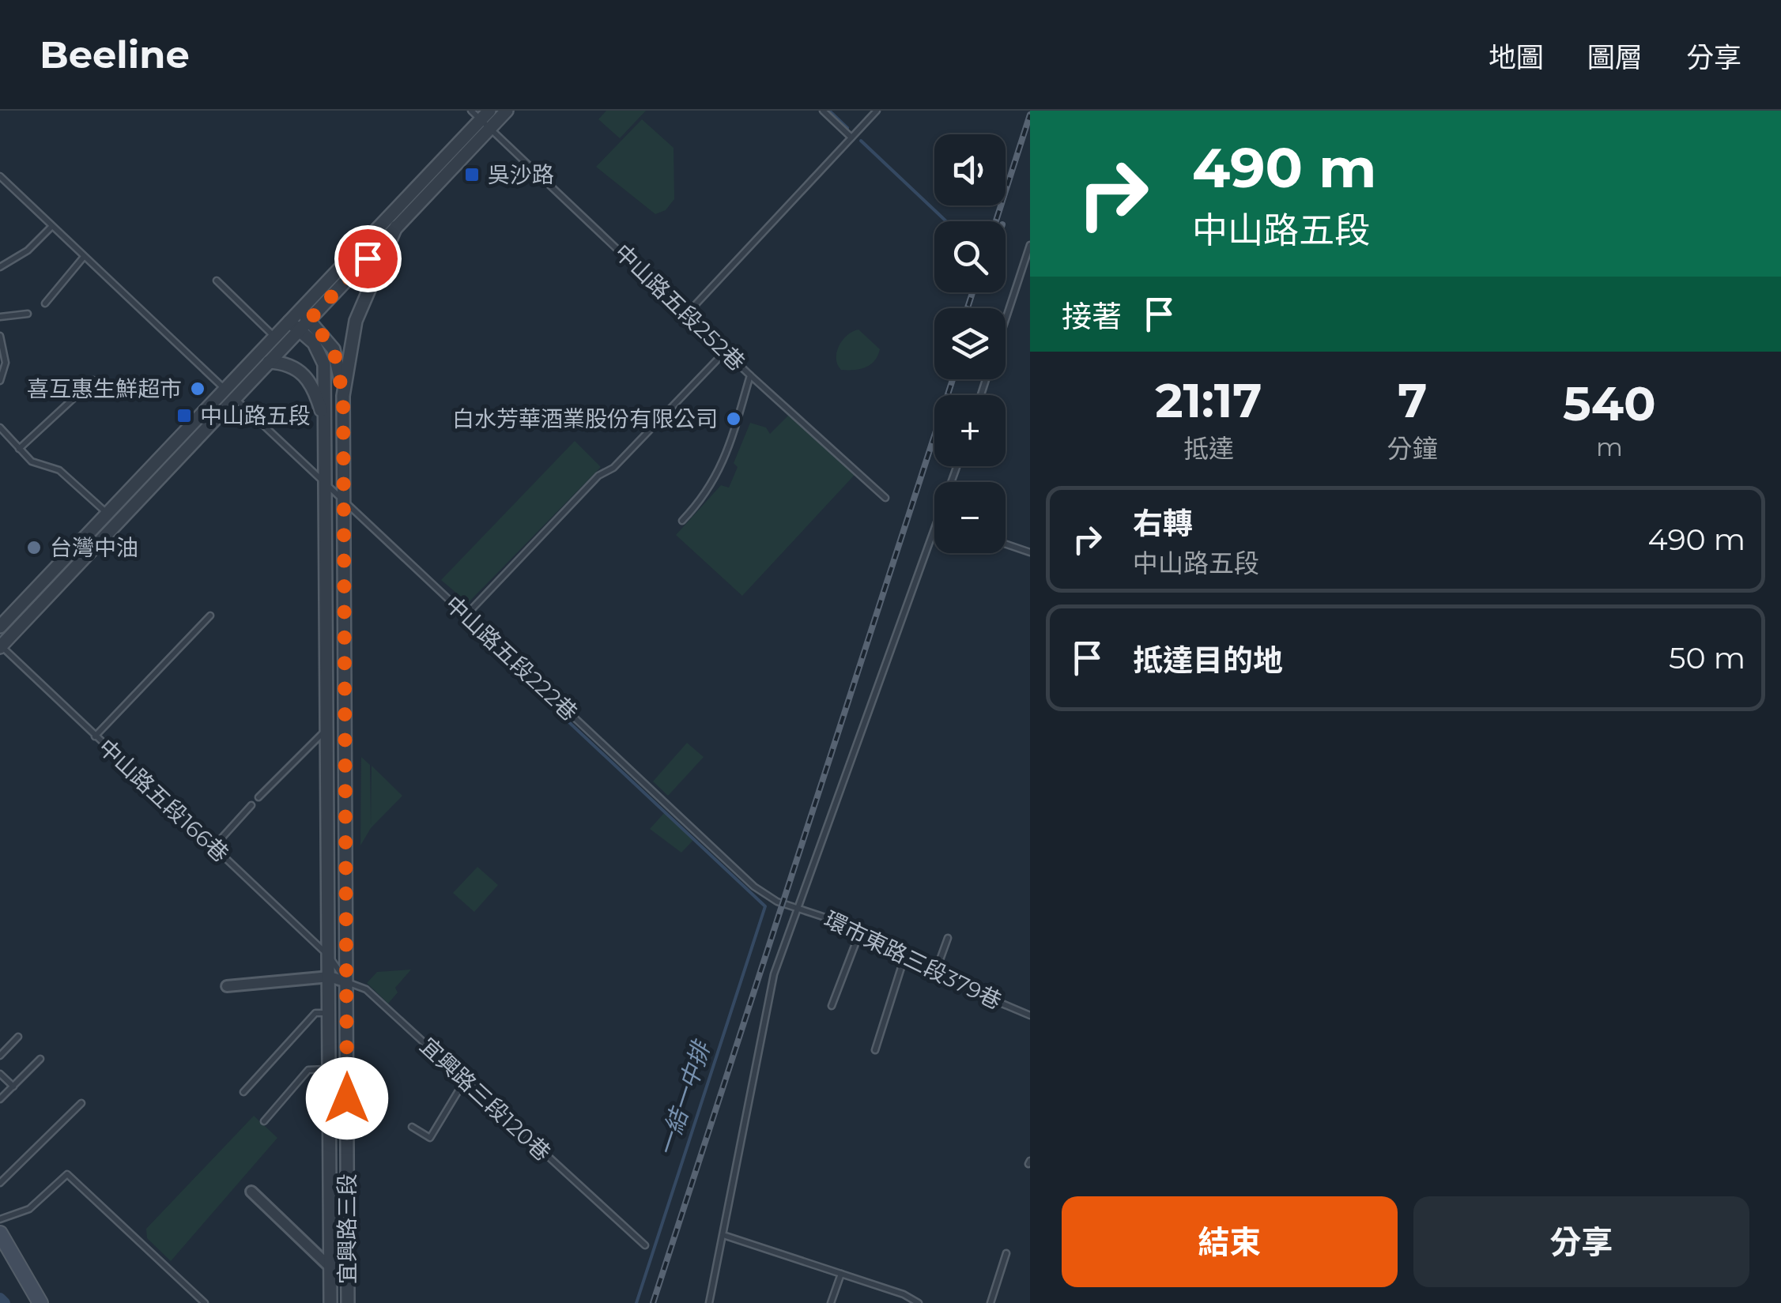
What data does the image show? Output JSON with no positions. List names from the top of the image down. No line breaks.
{"streets":{"street":["宜興路三段"],"lane":["中山路五段252巷","中山路五段222巷","中山路五段166巷","環市東路三段379巷","宜興路三段120巷"]},"crossings":[["中山路五段222巷","環市東路三段379巷"],["中山路五段222巷","宜興路三段"],["中山路五段166巷","宜興路三段120巷"],["中山路五段166巷","宜興路三段"],["宜興路三段120巷","宜興路三段"]],"water":["一結一中排"],"places":{"transit":["吳沙路","中山路五段"],"other":["喜互惠生鮮超市","白水芳華酒業股份有限公司","台灣中油"]},"page":{"header":"Beeline","nav":["地圖","圖層","分享"],"turn":["490 m","中山路五段"],"map_buttons":["+","−"],"then":"接著","eta":["21:17","抵達","7","分鐘","540","m"],"list":[{"name":"右轉","note":"中山路五段","value":"490 m"},{"name":"抵達目的地","value":"50 m"}],"buttons":["結束","分享"]}}
